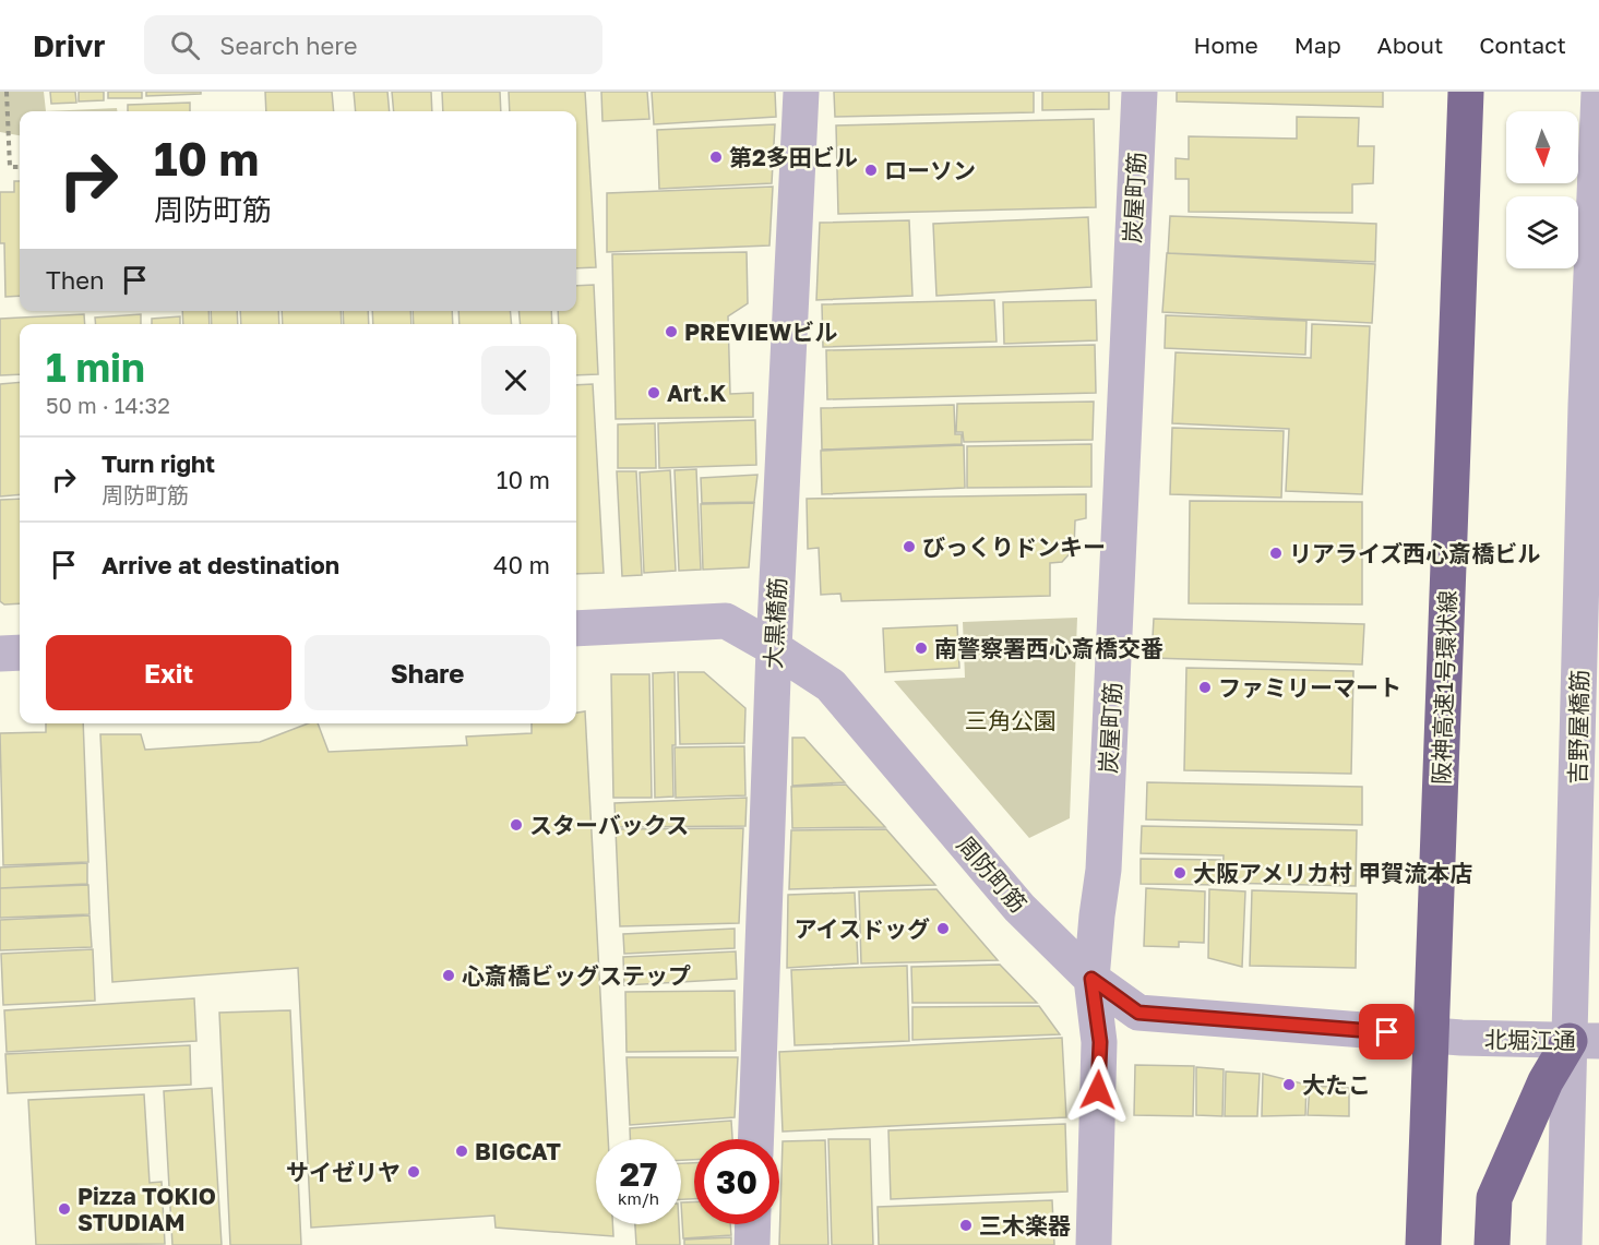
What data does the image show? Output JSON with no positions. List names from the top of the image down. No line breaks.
{"streets":{"highway":["阪神高速1号環状線"],"street":["炭屋町筋","大黒橋筋","吉野屋橋筋","周防町筋","北堀江通"]},"crossings":[["炭屋町筋","周防町筋"],["大黒橋筋","周防町筋"],["吉野屋橋筋","北堀江通"],["周防町筋","北堀江通"]],"parks":["三角公園"],"places":["第2多田ビル","ローソン","PREVIEWビル","Art.K","びっくりドンキー","リアライズ西心斎橋ビル","南警察署西心斎橋交番","ファミリーマート","スターバックス","大阪アメリカ村 甲賀流本店","アイスドッグ","心斎橋ビッグステップ","大たこ","BIGCAT","サイゼリヤ","Pizza TOKIO STUDIAM","三木楽器"],"north":"bottom","page":{"header":"Drivr","search":"Search here","nav":["Home","Map","About","Contact"],"turn":["10 m","周防町筋"],"then":"Then","heading":["1 min","50 m · 14:32"],"list":[{"name":"Turn right","note":"周防町筋","value":"10 m"},{"name":"Arrive at destination","value":"40 m"}],"buttons":["Exit","Share"],"speed":"27 km/h","limit":"30"}}
